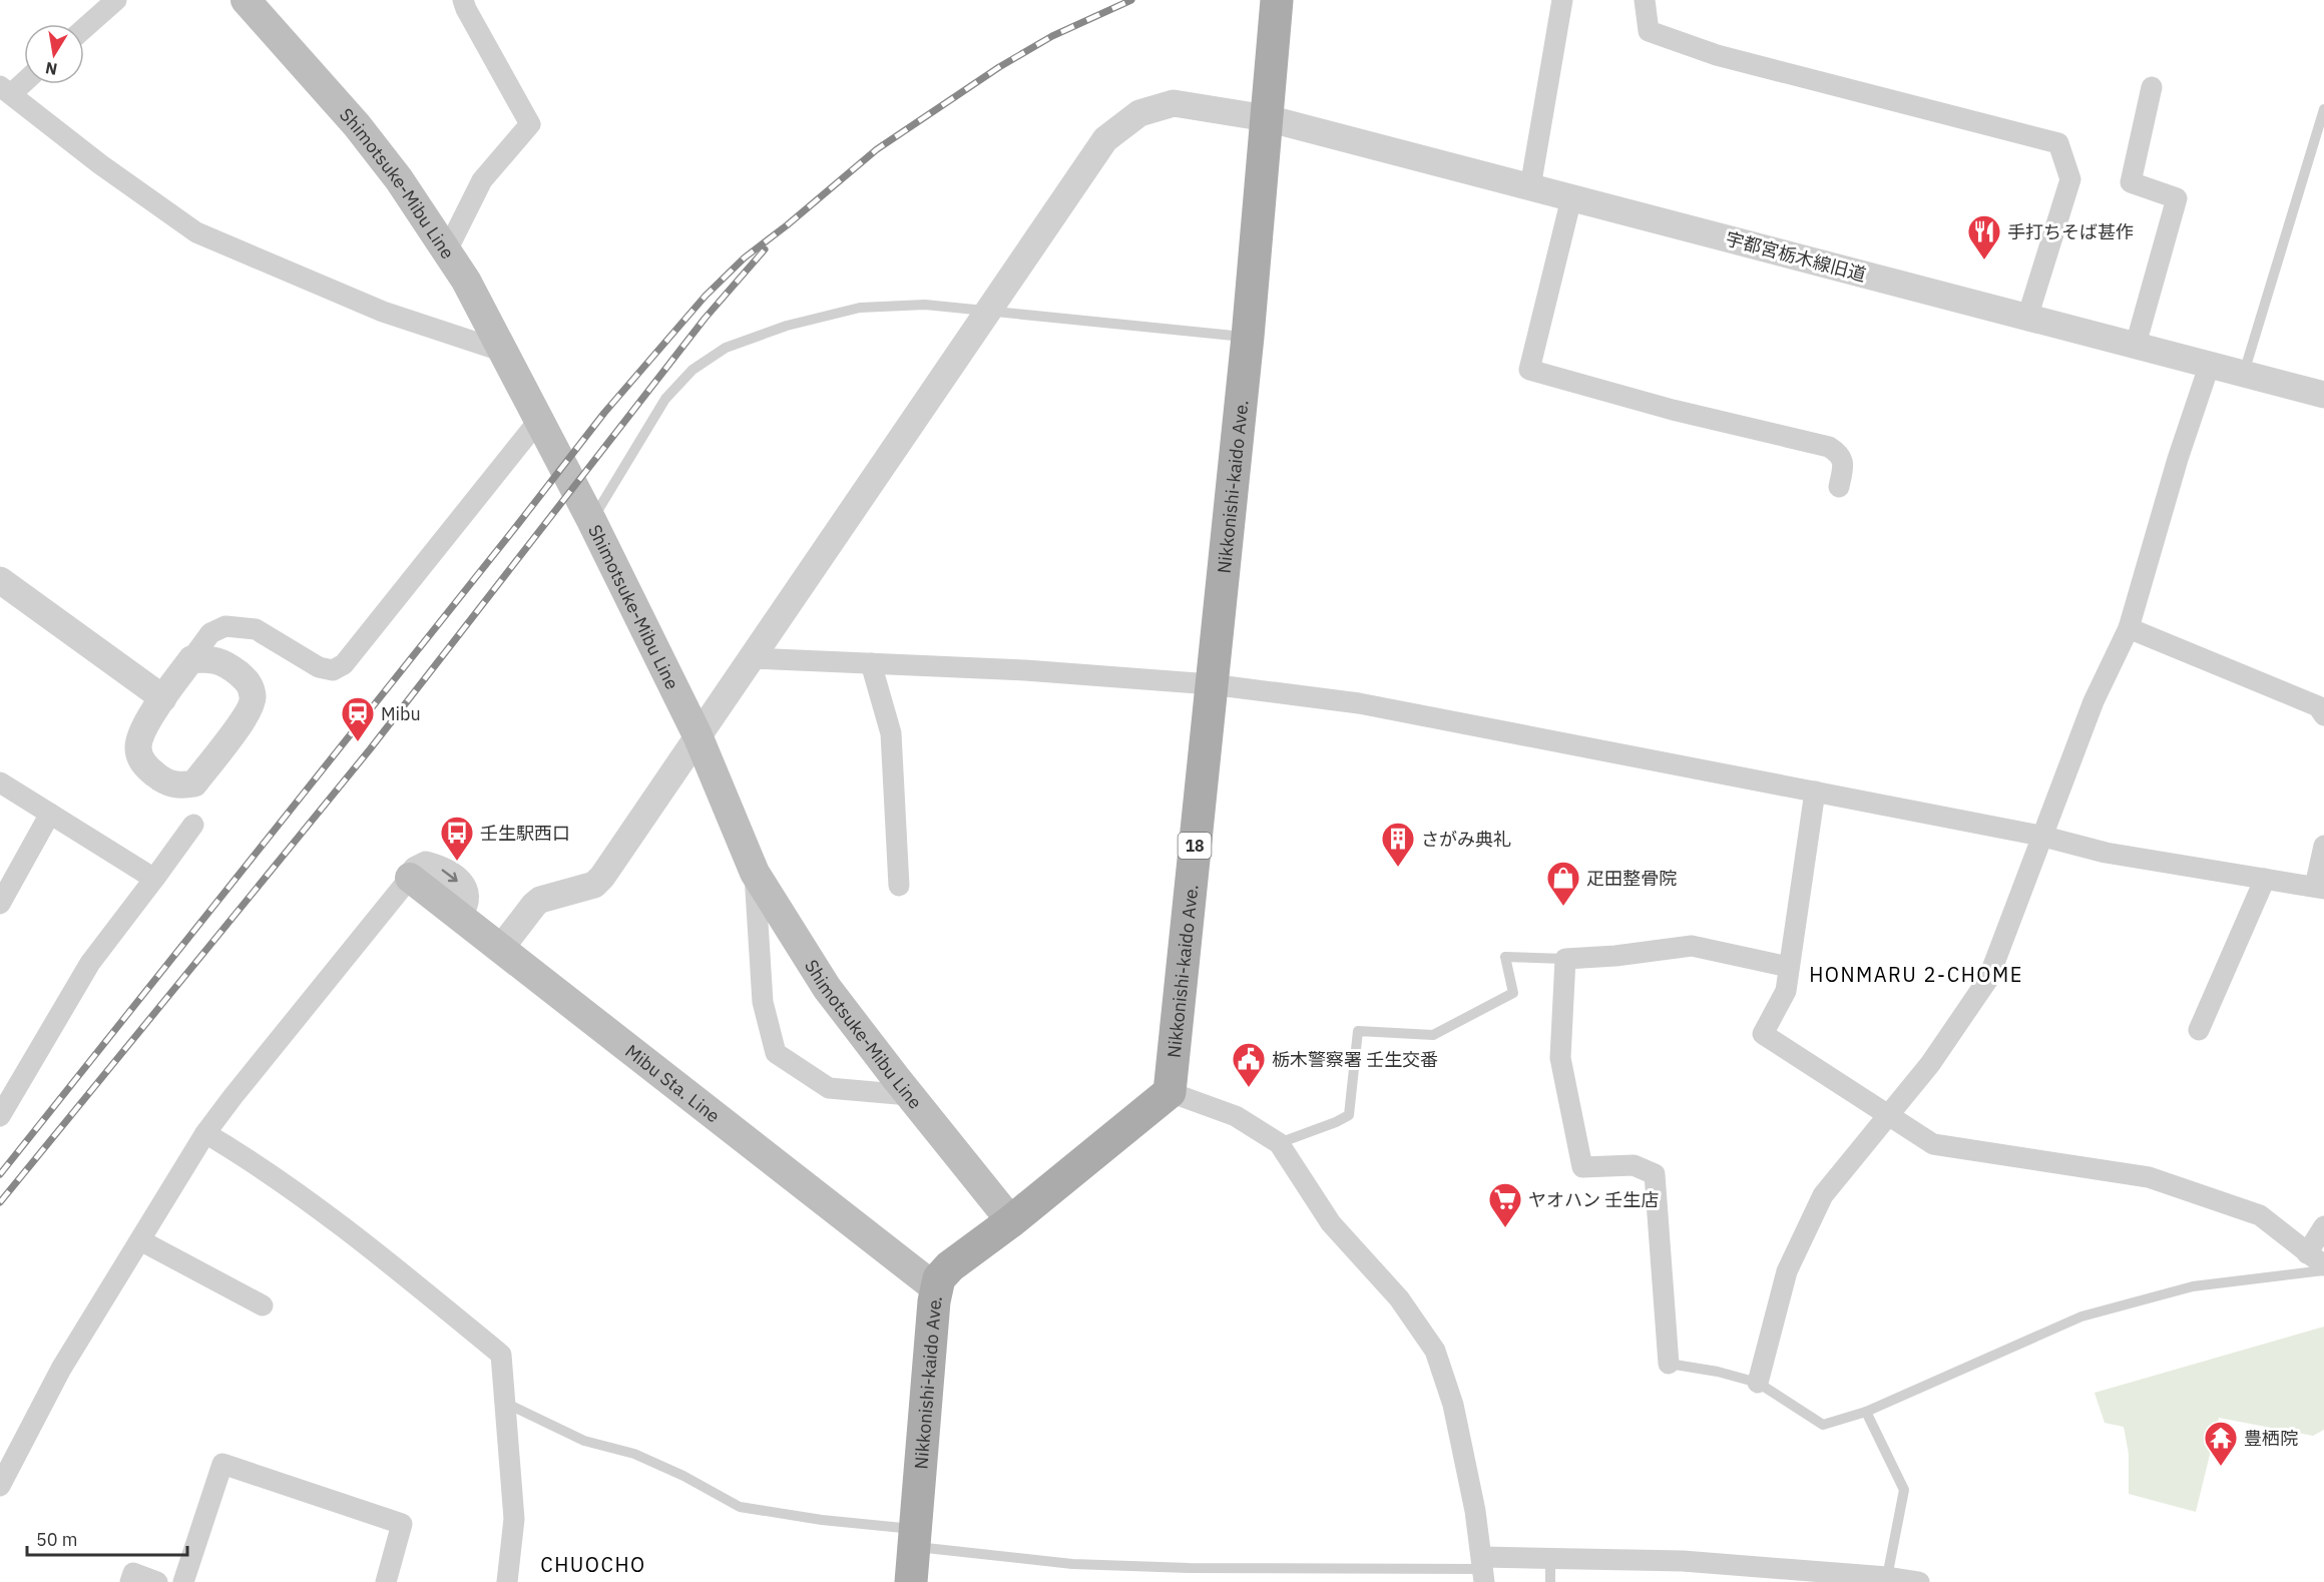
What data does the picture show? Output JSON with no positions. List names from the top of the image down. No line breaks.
{"streets":{"main road":["Shimotsuke-Mibu Line","Nikkonishi-kaido Ave.","18","Mibu Sta. Line"],"street":["宇都宮栃木線旧道"]},"crossings":[["Shimotsuke-Mibu Line","宇都宮栃木線旧道"],["Shimotsuke-Mibu Line","Nikkonishi-kaido Ave."],["宇都宮栃木線旧道","Nikkonishi-kaido Ave."],["宇都宮栃木線旧道","Mibu Sta. Line"],["Nikkonishi-kaido Ave.","Mibu Sta. Line"]],"districts":["HONMARU 2-CHOME","CHUOCHO"],"places":{"restaurant":["手打ちそば甚作"],"station":["Mibu"],"bus stop":["壬生駅西口"],"building":["さがみ典礼"],"shop":["疋田整骨院"],"public building":["栃木警察署 壬生交番"],"supermarket":["ヤオハン 壬生店"],"temple":["豊栖院"]},"scale_bar":"50 m","north":"bottom"}
